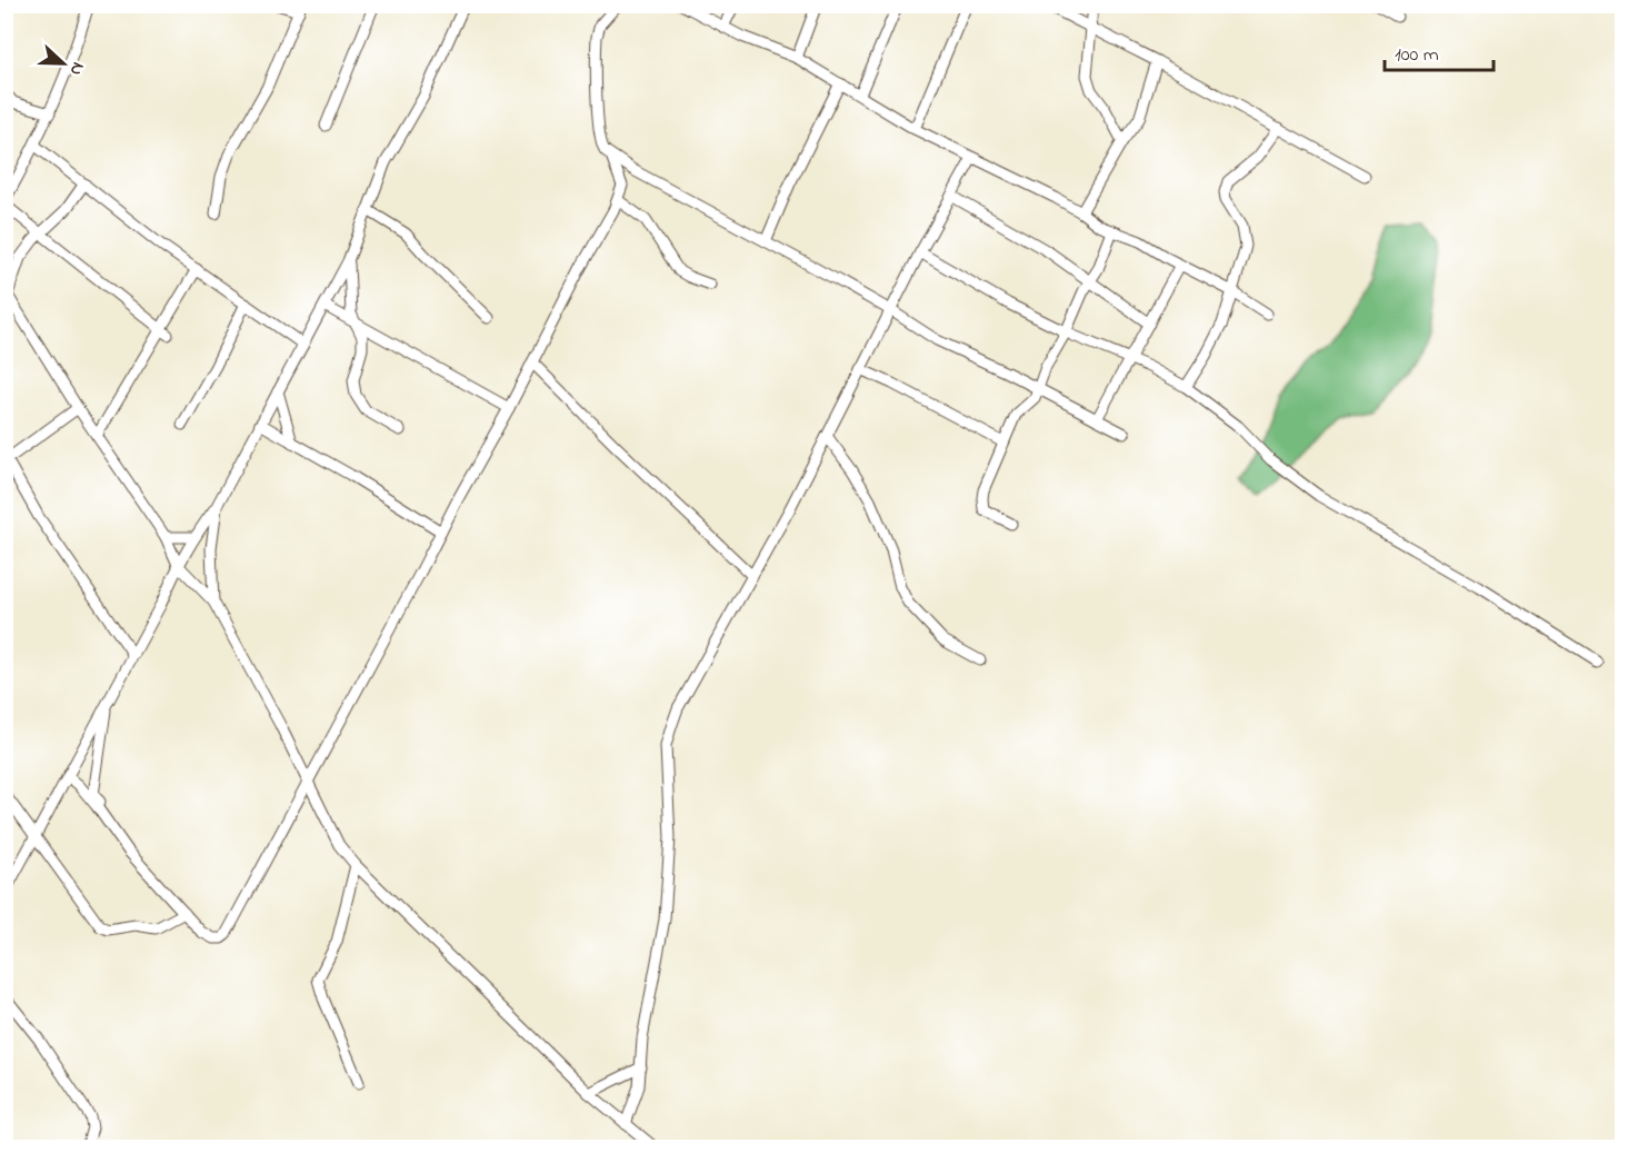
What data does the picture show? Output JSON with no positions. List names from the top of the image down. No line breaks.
{"scale_bar":"100 m","north":"right"}
